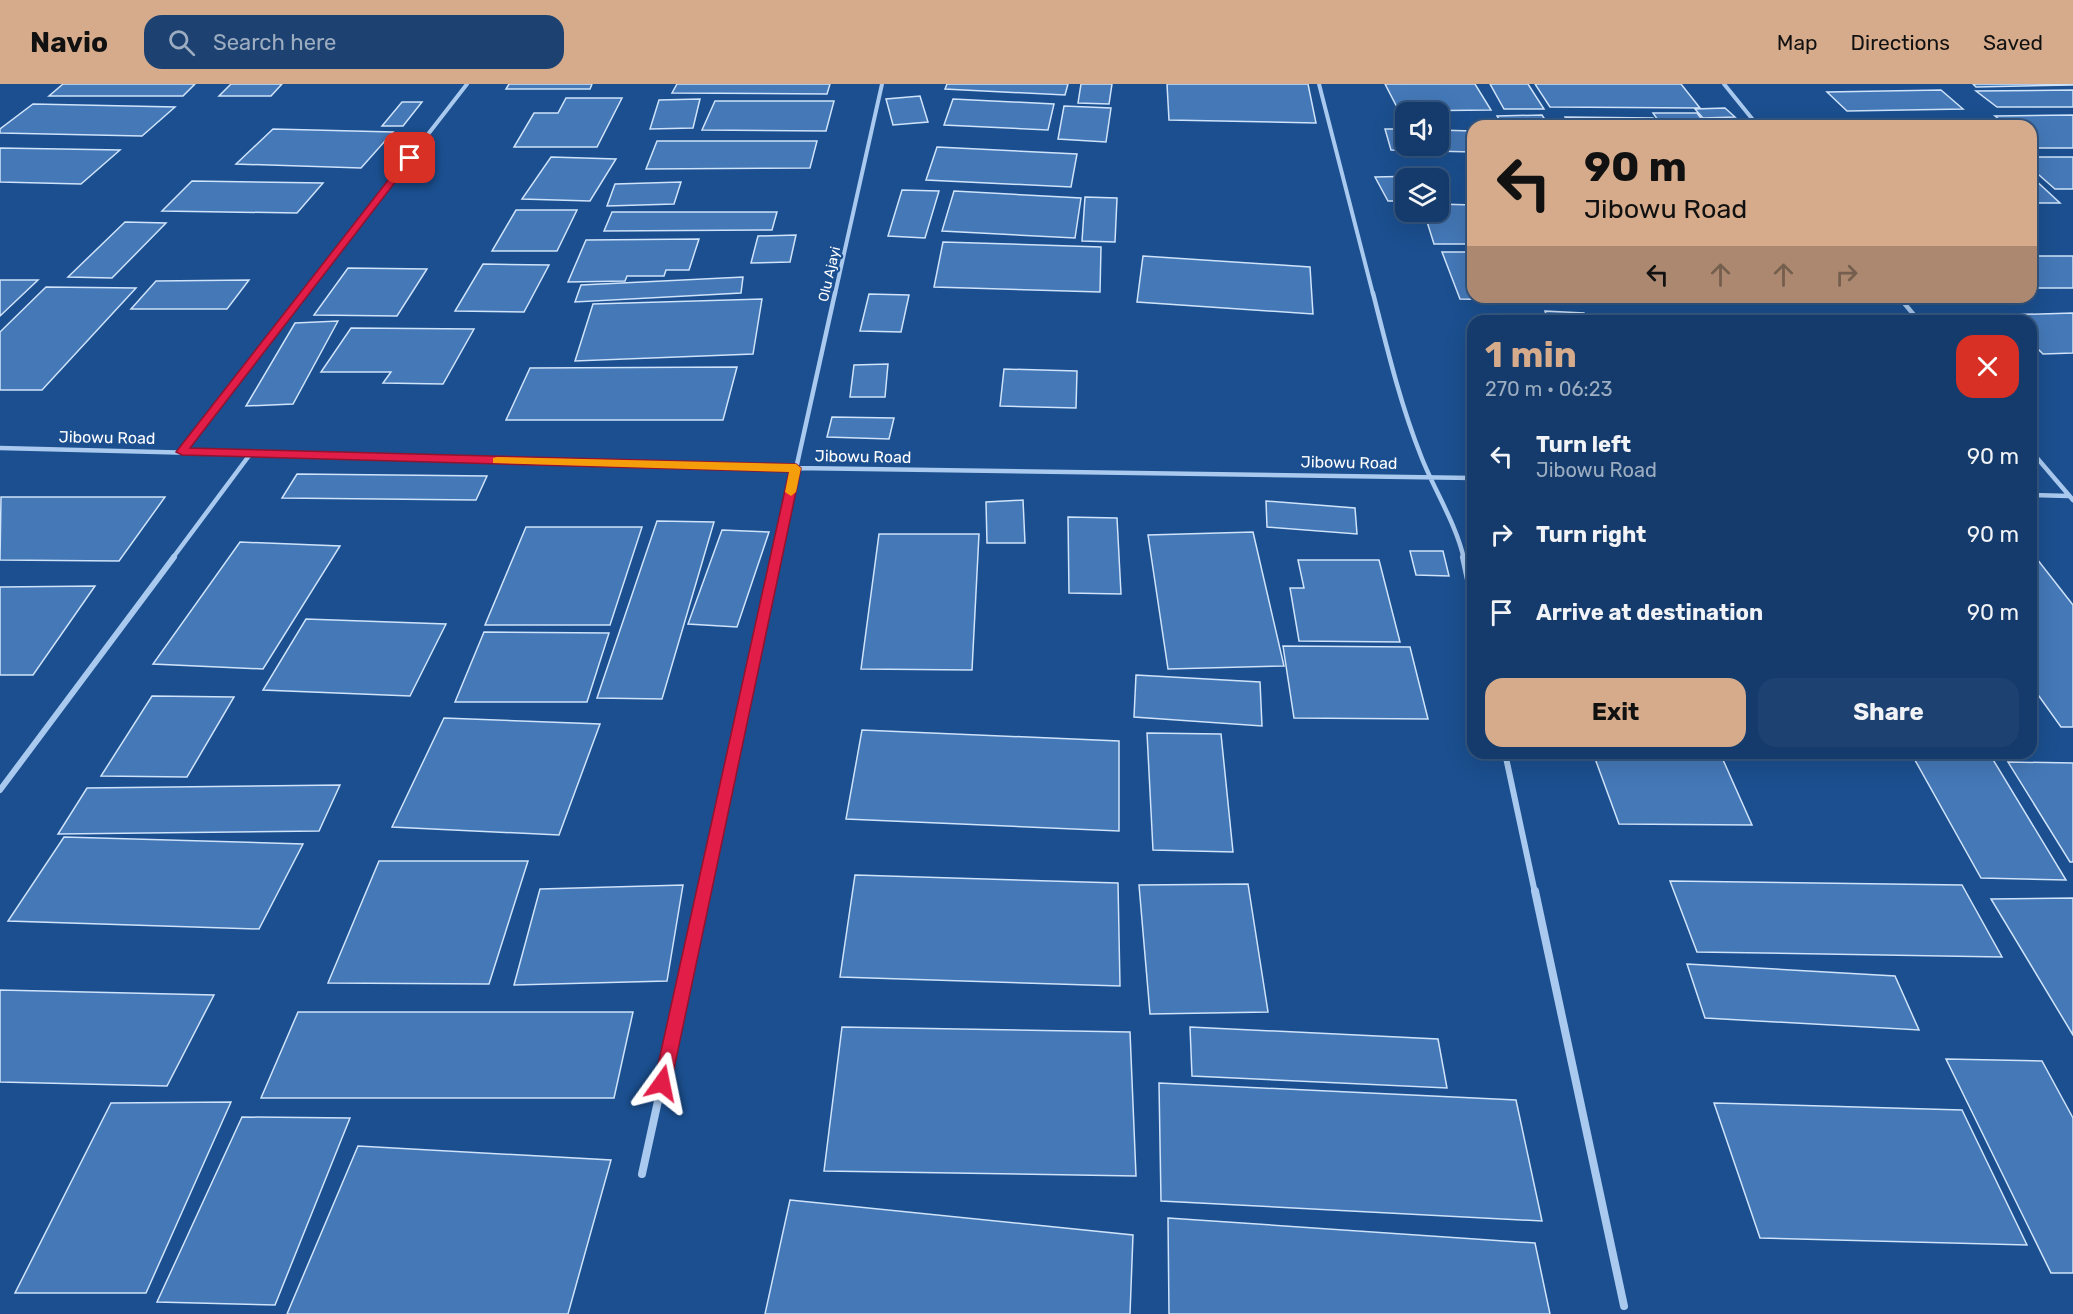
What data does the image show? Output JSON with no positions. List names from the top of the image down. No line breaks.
{"streets":{"street":["Olu Ajayi","Jibowu Road"]},"crossings":[["Olu Ajayi","Jibowu Road"]],"page":{"header":"Navio","search":"Search here","nav":["Map","Directions","Saved"],"turn":["90 m","Jibowu Road"],"heading":["1 min","270 m · 06:23"],"list":[{"name":"Turn left","note":"Jibowu Road","value":"90 m"},{"name":"Turn right","value":"90 m"},{"name":"Arrive at destination","value":"90 m"}],"buttons":["Exit","Share"]}}
